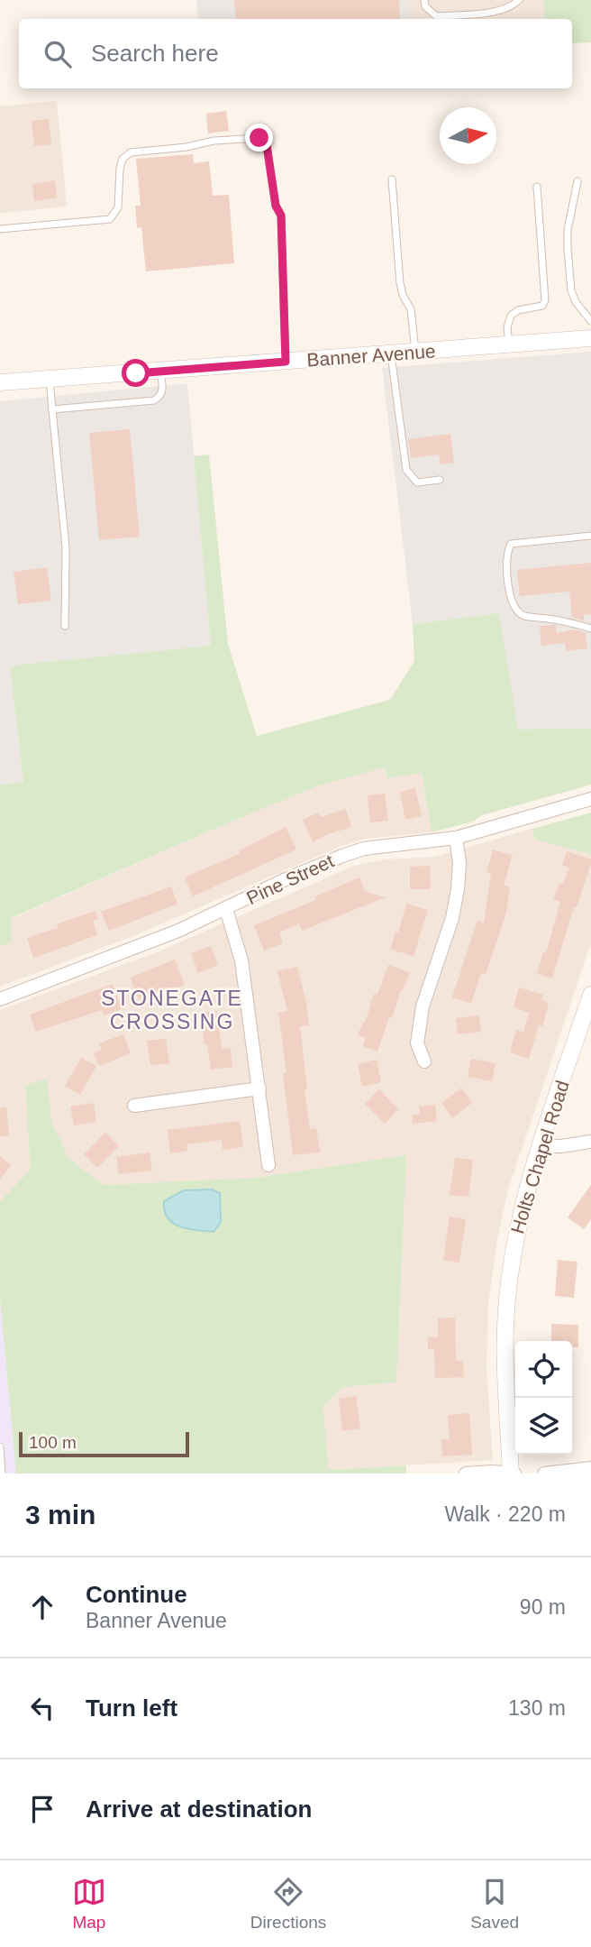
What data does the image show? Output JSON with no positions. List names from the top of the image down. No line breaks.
{"streets":{"street":["Banner Avenue","Pine Street","Holts Chapel Road"]},"districts":["STONEGATE CROSSING"],"scale_bar":"100 m","north":"right","page":{"search":"Search here","scale":"100 m","heading":["3 min","Walk · 220 m"],"list":[["Continue","Banner Avenue","90 m"],["Turn left","130 m"],"Arrive at destination"],"nav":["Map","Directions","Saved"]}}
